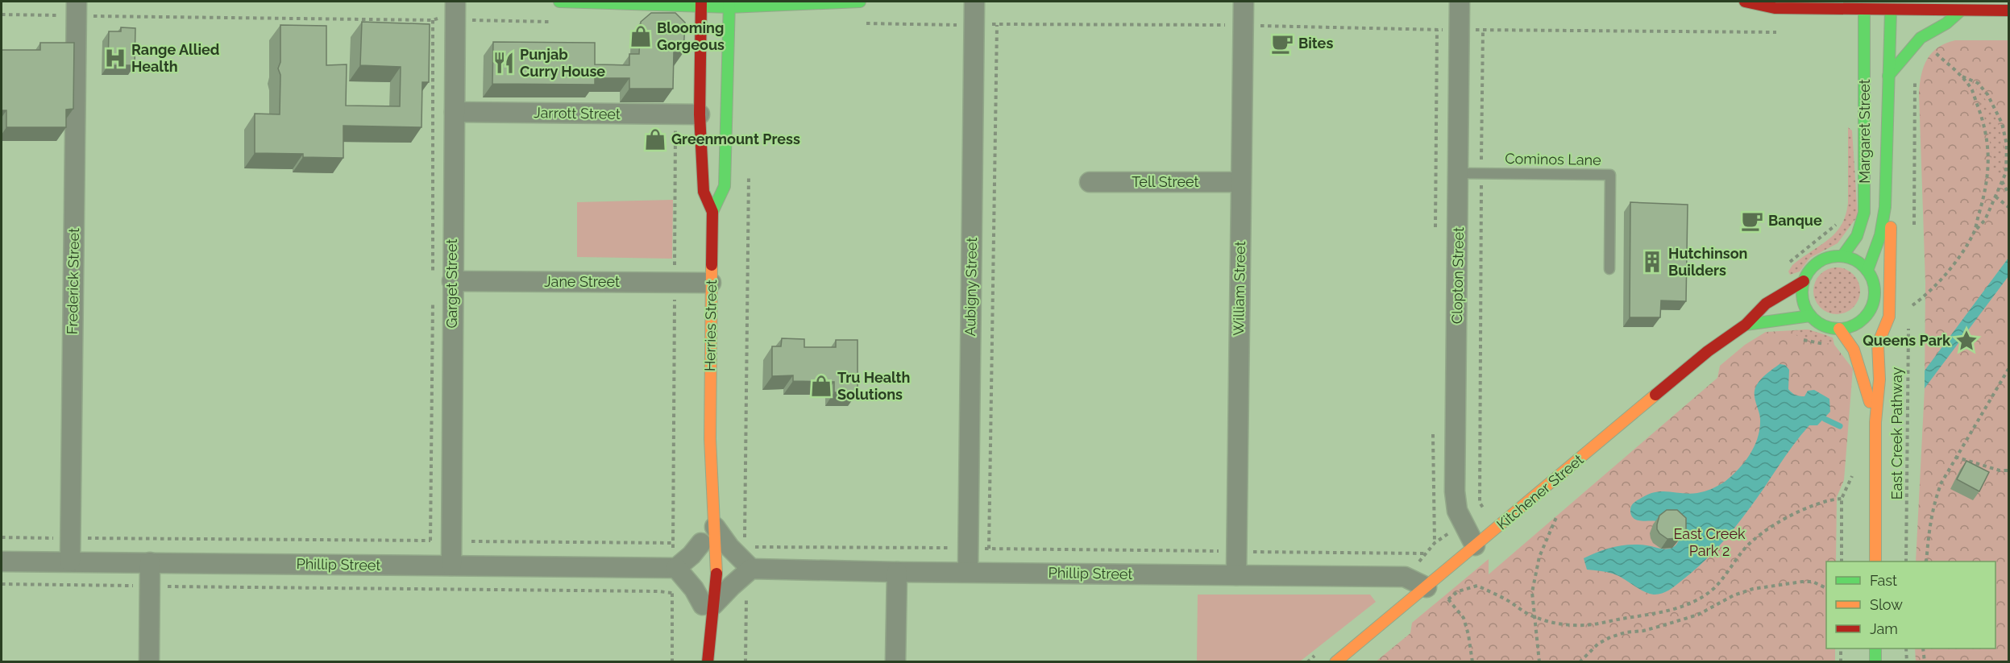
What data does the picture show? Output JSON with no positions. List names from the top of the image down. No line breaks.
{"streets":{"main road":["Margaret Street","Herries Street","Kitchener Street"],"street":["Jarrott Street","Tell Street","Clopton Street","Frederick Street","Jane Street","Garget Street","Aubigny Street","William Street","Phillip Street"],"lane":["Cominos Lane"],"path":["East Creek Pathway"]},"crossings":[["Jarrott Street","Garget Street"],["Jarrott Street","Herries Street"],["Margaret Street","Kitchener Street"],["Cominos Lane","Clopton Street"],["Tell Street","William Street"],["Clopton Street","Kitchener Street"],["Frederick Street","Phillip Street"],["Jane Street","Garget Street"],["Jane Street","Herries Street"],["Garget Street","Phillip Street"],["Aubigny Street","Phillip Street"],["William Street","Phillip Street"],["Kitchener Street","Phillip Street"]],"parks":["East Creek Park 2"],"places":{"shop":["Blooming Gorgeous","Greenmount Press","Tru Health Solutions"],"cafe":["Bites","Banque"],"hospital":["Range Allied Health"],"restaurant":["Punjab Curry House"],"building":["Hutchinson Builders"],"place":["Queens Park"]},"legend":["Fast","Slow","Jam"]}
